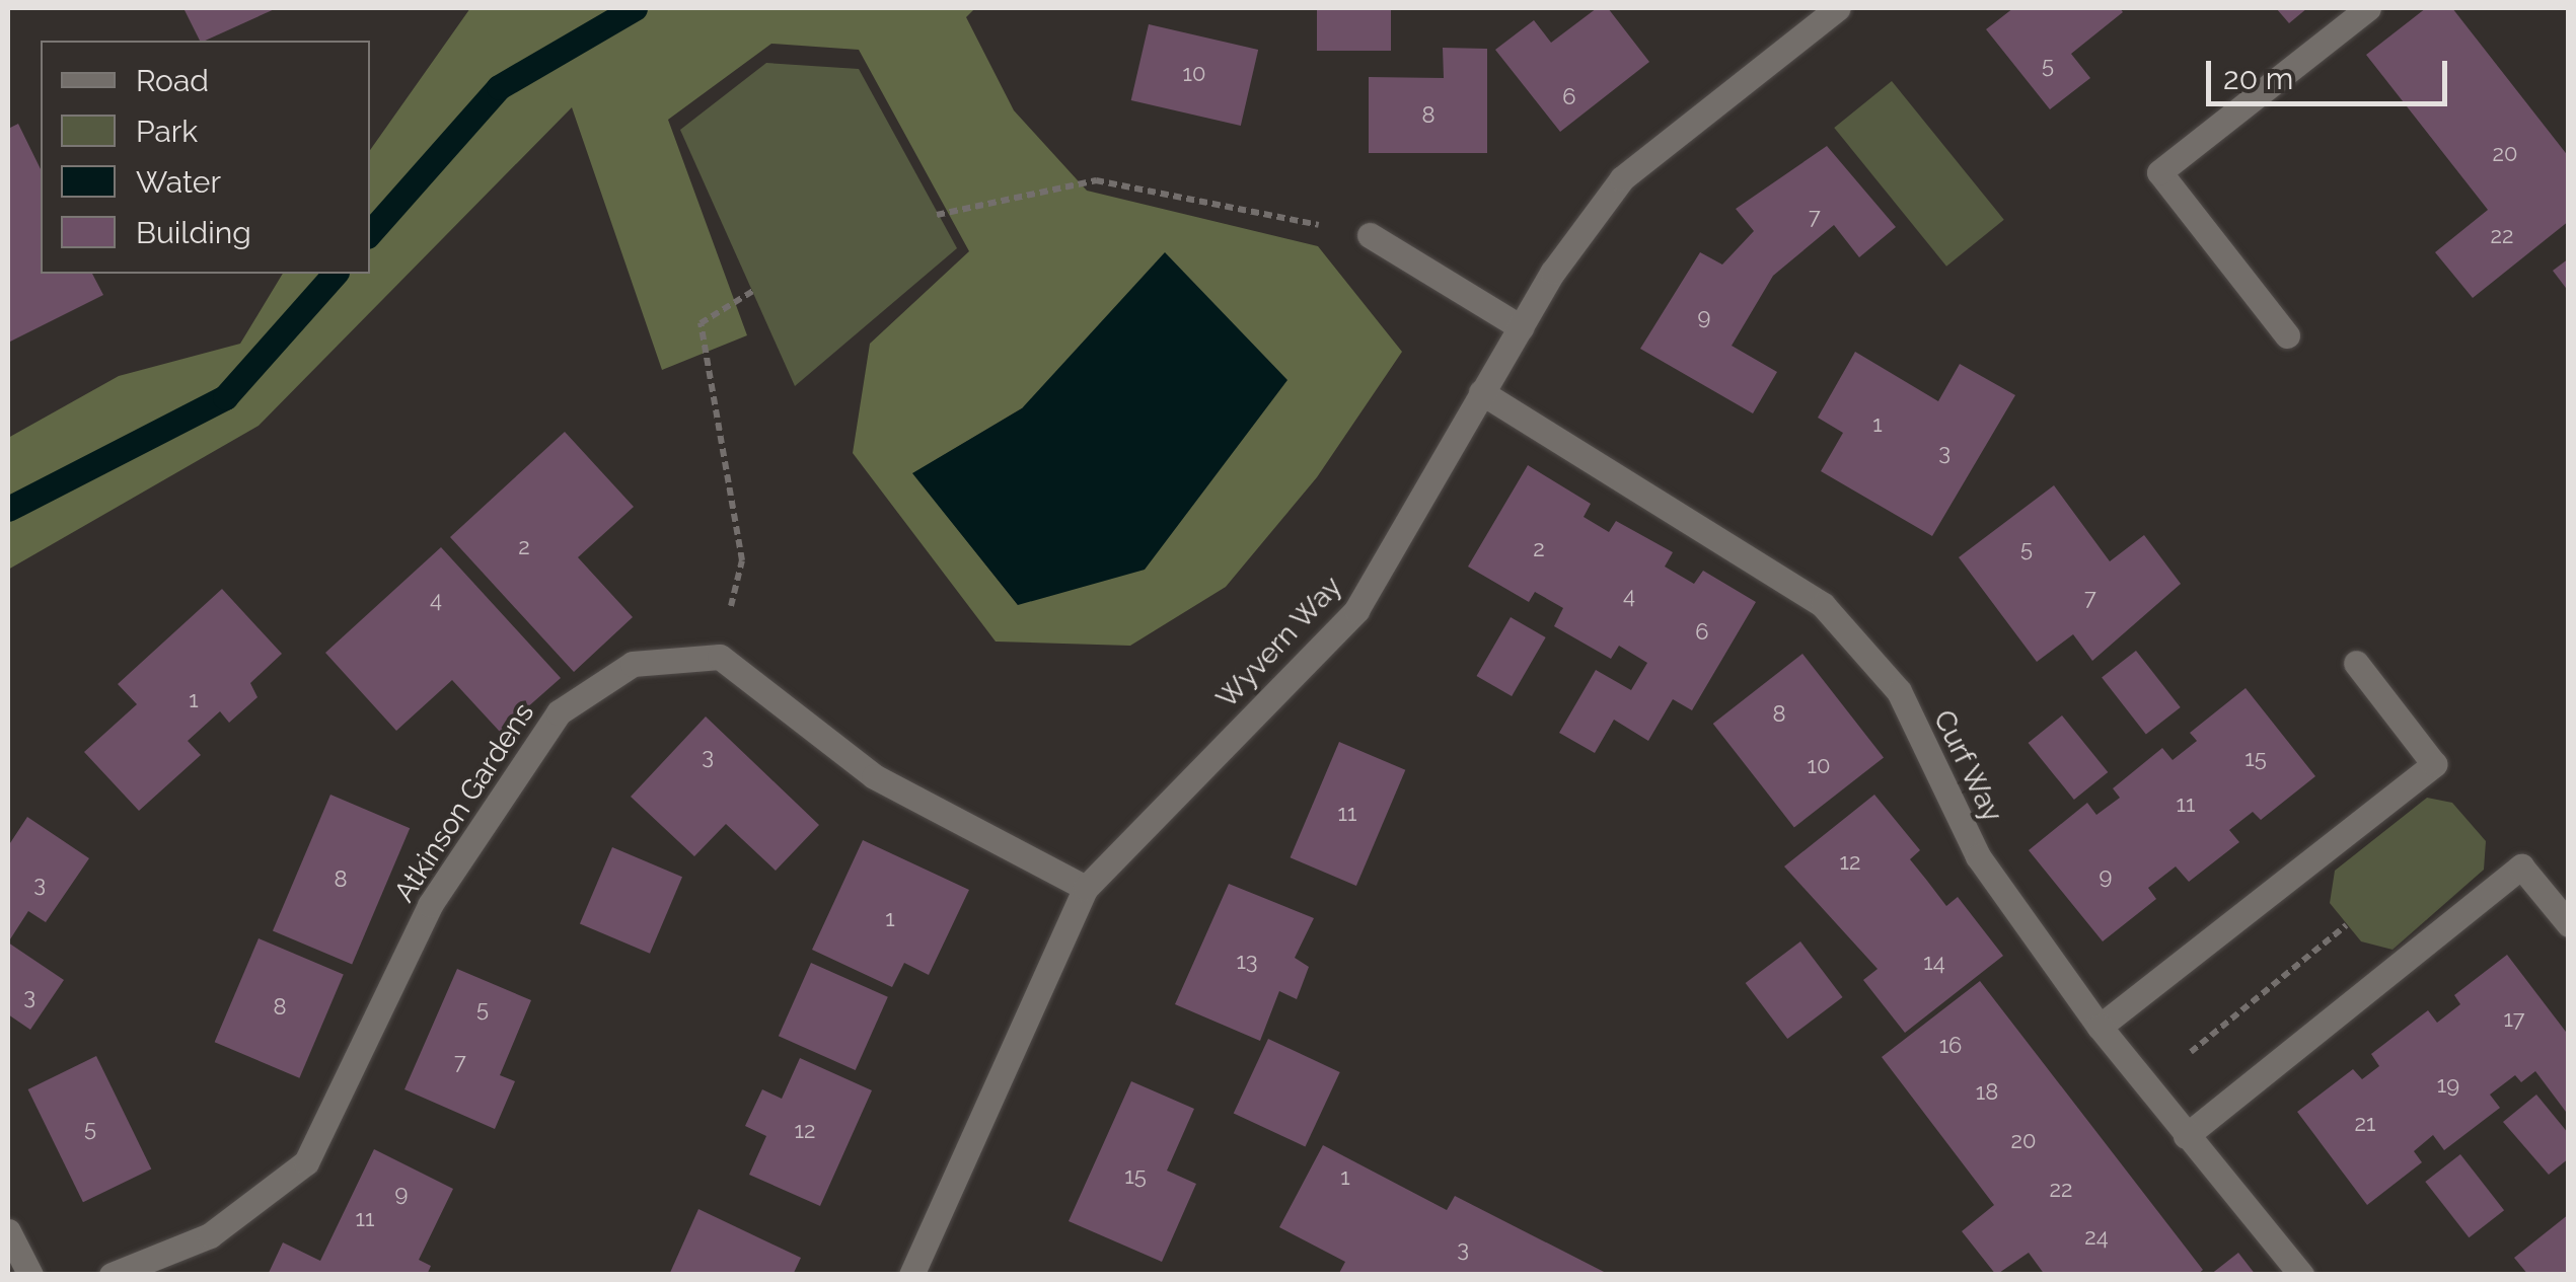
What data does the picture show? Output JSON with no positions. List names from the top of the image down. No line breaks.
{"streets":{"street":["Wyvern Way","Curf Way","Atkinson Gardens"]},"crossings":[["Wyvern Way","Curf Way"]],"house_numbers":["5","10","6","8","20","7","22","9","1","3","2","2","5","4","7","4","6","1","8","3","15","10","11","11","12","9","8","3","1","13","14","3","8","5","17","16","7","19","18","21","5","12","20","15","1","22","9","11","24","3"],"legend":["Road","Park","Water","Building"],"scale_bar":"20 m"}
